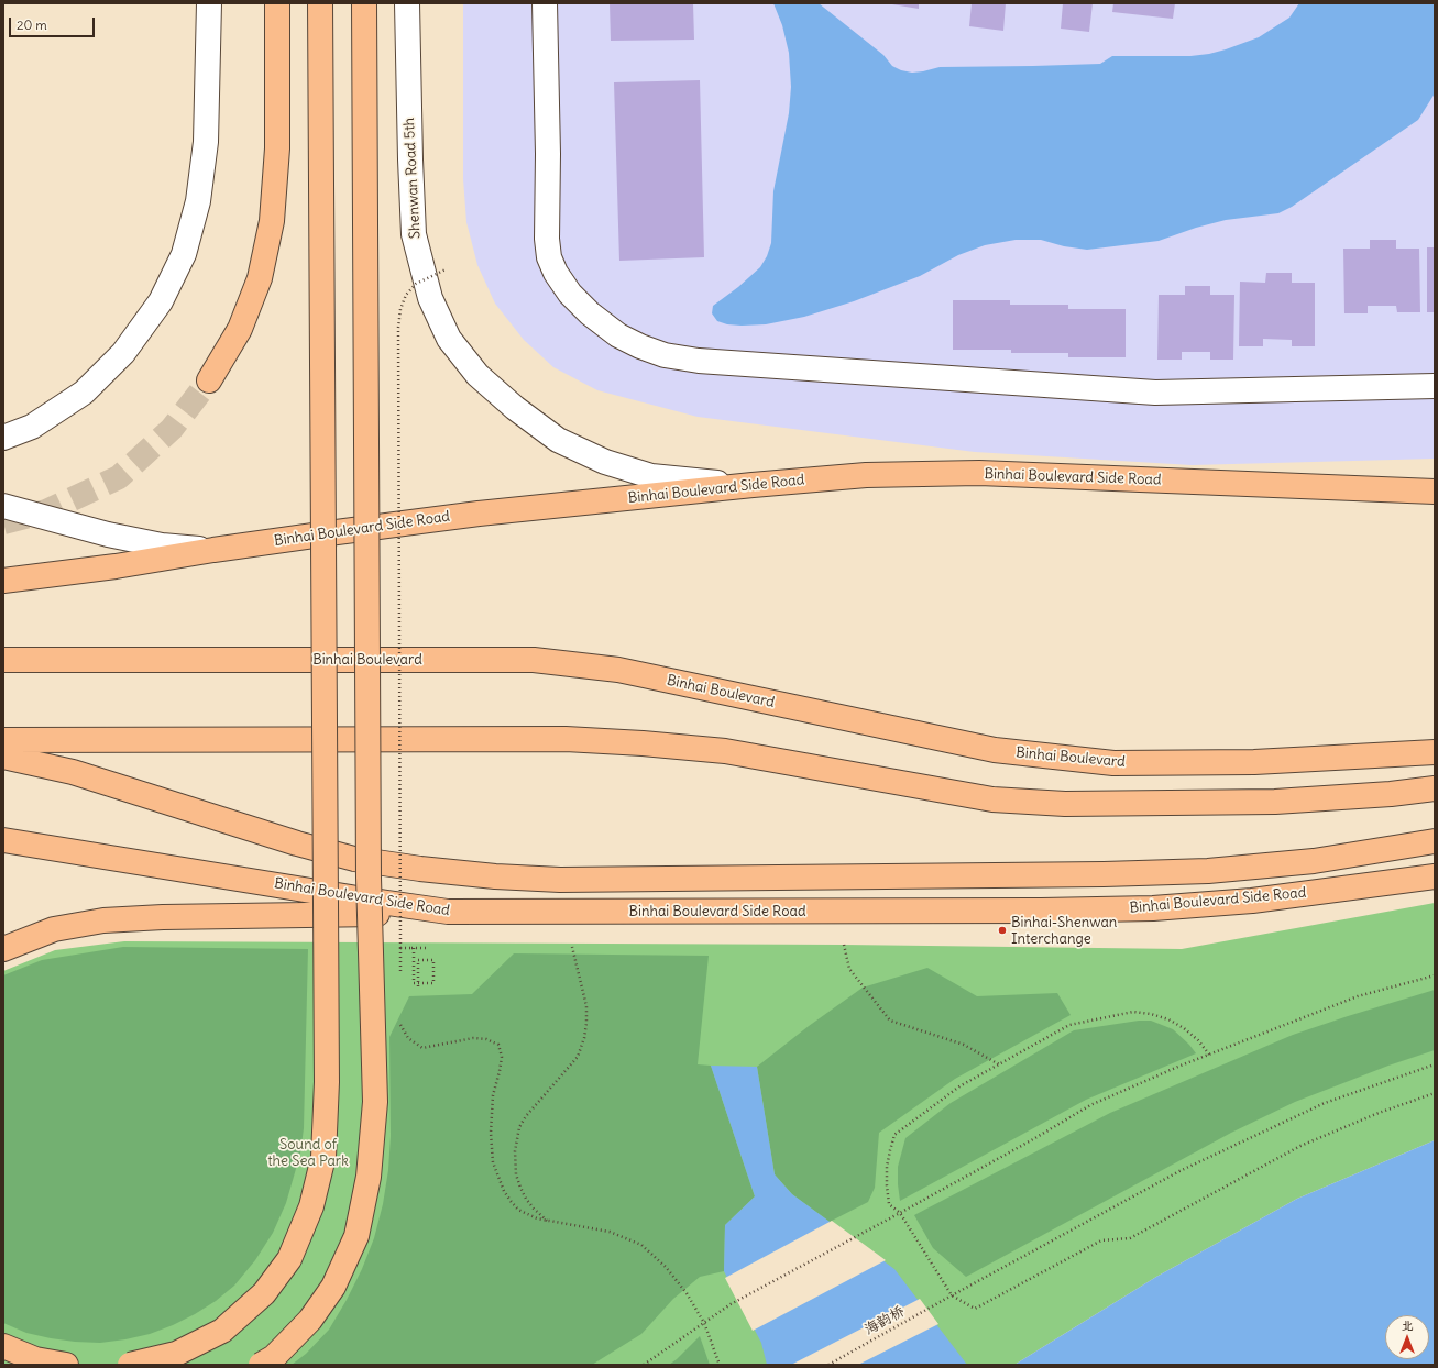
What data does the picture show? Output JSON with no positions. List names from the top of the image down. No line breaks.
{"streets":{"main road":["Binhai Boulevard Side Road","Binhai Boulevard"],"street":["Shenwan Road 5th"],"path":["海韵桥"]},"crossings":[["Shenwan Road 5th","Binhai Boulevard Side Road"]],"parks":["Sound of the Sea Park"],"places":["Binhai-Shenwan Interchange"],"scale_bar":"20 m","north":"top"}
